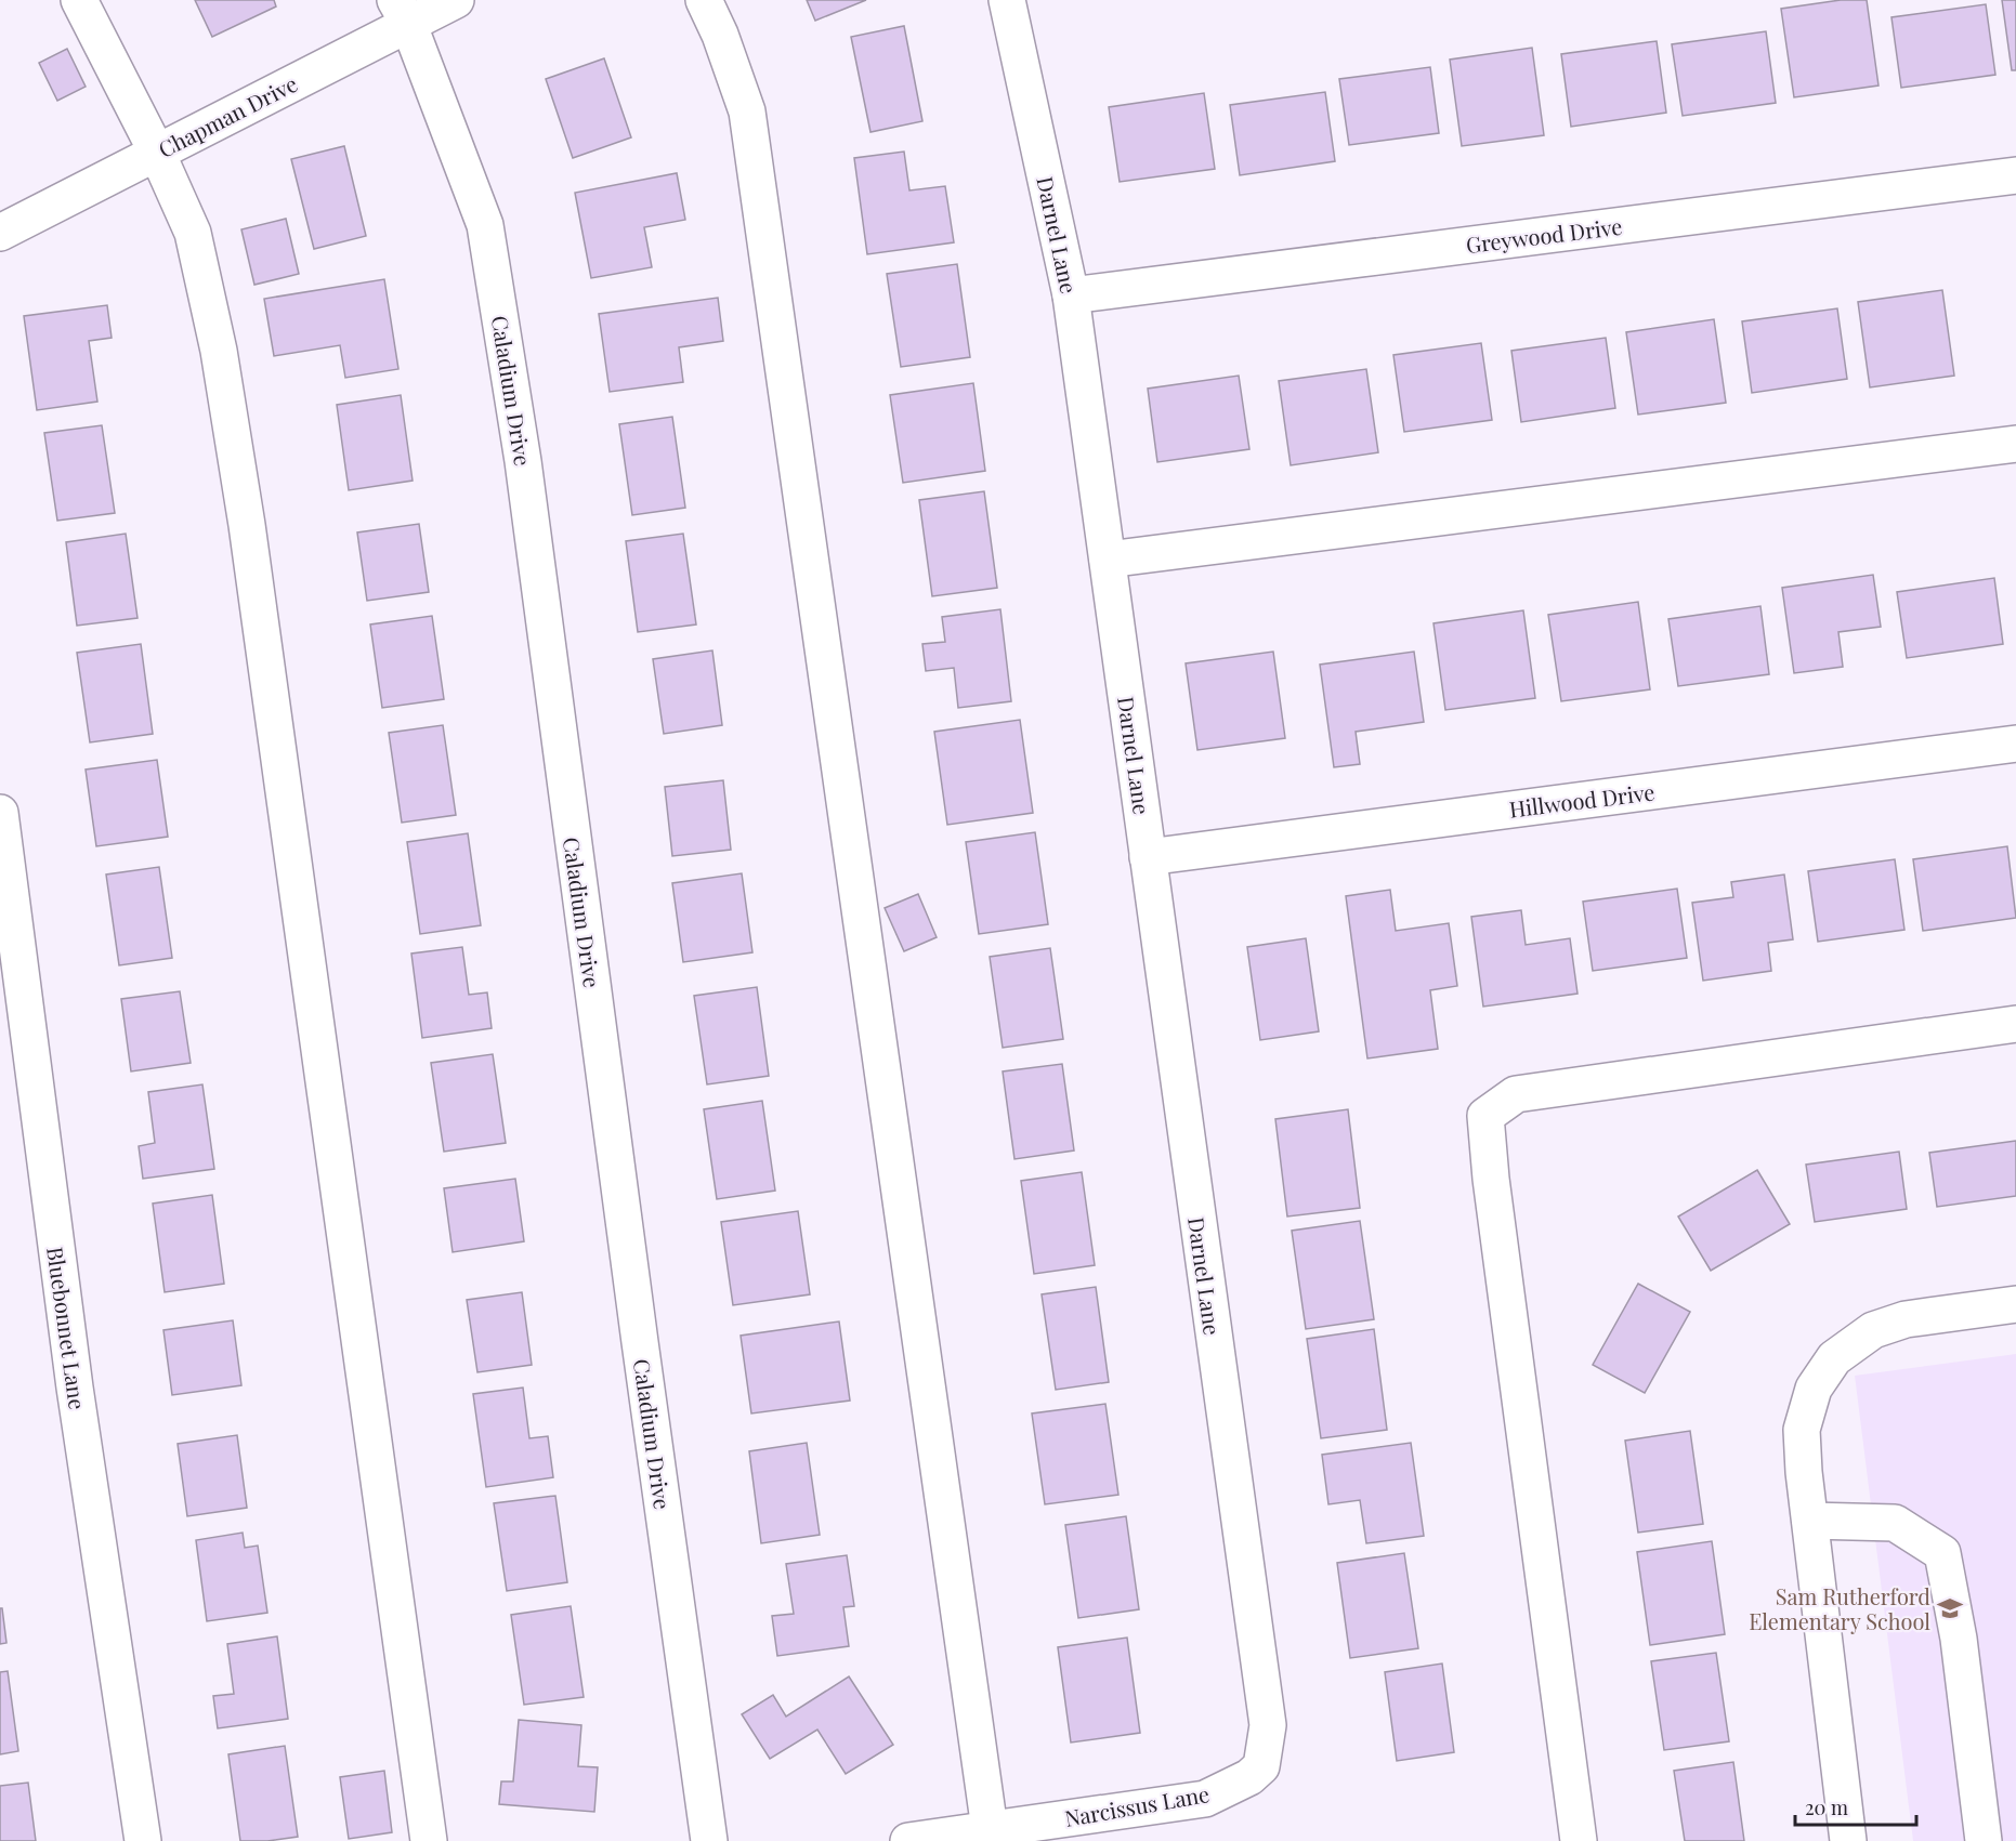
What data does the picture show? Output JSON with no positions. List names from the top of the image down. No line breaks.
{"streets":{"street":["Chapman Drive","Darnel Lane","Greywood Drive","Caladium Drive","Hillwood Drive","Bluebonnet Lane","Narcissus Lane"]},"crossings":[["Chapman Drive","Caladium Drive"],["Darnel Lane","Greywood Drive"],["Darnel Lane","Hillwood Drive"],["Darnel Lane","Narcissus Lane"]],"places":{"school or university":["Sam Rutherford Elementary School"]},"scale_bar":"20 m"}
